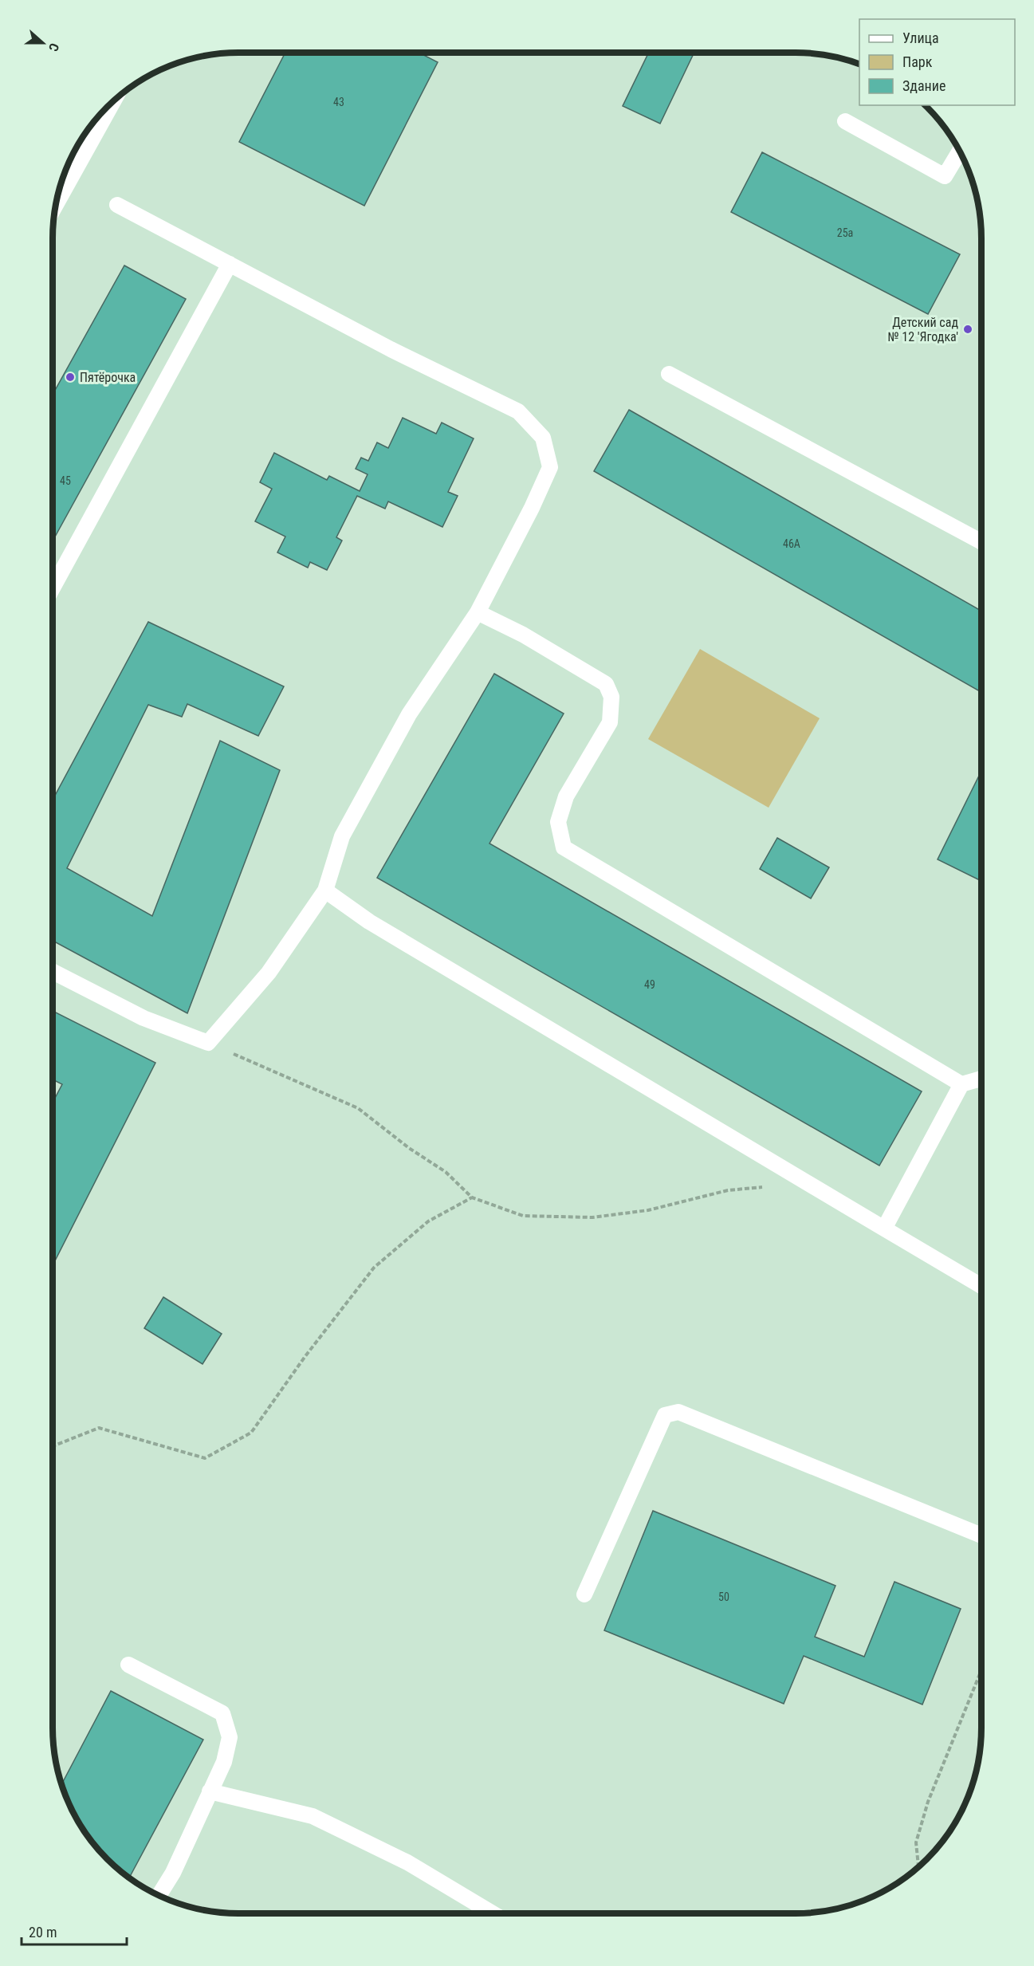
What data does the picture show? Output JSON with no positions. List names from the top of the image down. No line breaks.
{"places":["Детский сад № 12 'Ягодка'","Пятёрочка"],"house_numbers":["43","25a","45","46А","49","50"],"legend":["Улица","Парк","Здание"],"scale_bar":"20 m","north":"right"}
